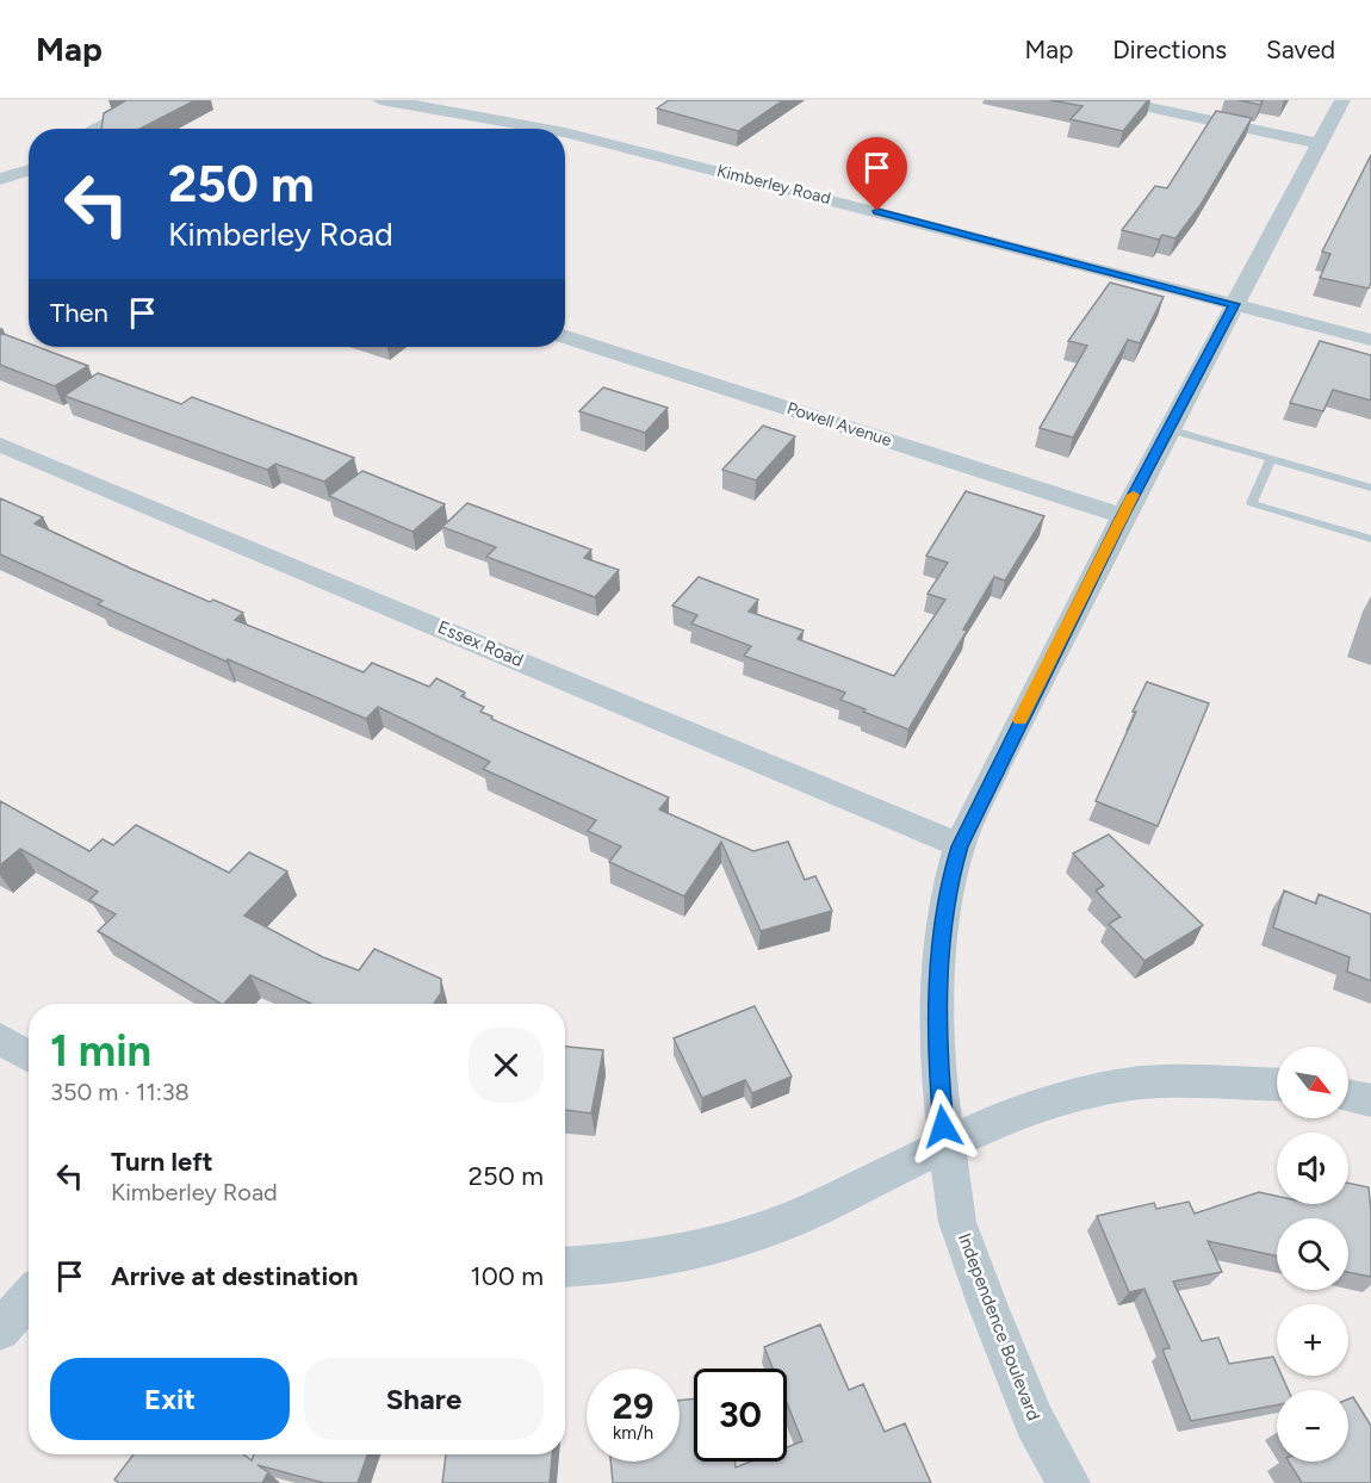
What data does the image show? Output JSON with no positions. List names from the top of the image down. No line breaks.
{"streets":{"street":["Kimberley Road","Powell Avenue","Essex Road","Independence Boulevard"]},"crossings":[["Kimberley Road","Independence Boulevard"],["Powell Avenue","Independence Boulevard"],["Essex Road","Independence Boulevard"]],"north":"bottom right","page":{"header":"Map","nav":["Map","Directions","Saved"],"turn":["250 m","Kimberley Road"],"then":"Then","heading":["1 min","350 m · 11:38"],"map_buttons":["+","−"],"list":[{"name":"Turn left","note":"Kimberley Road","value":"250 m"},{"name":"Arrive at destination","value":"100 m"}],"buttons":["Exit","Share"],"speed":"29 km/h","limit":"30"}}
